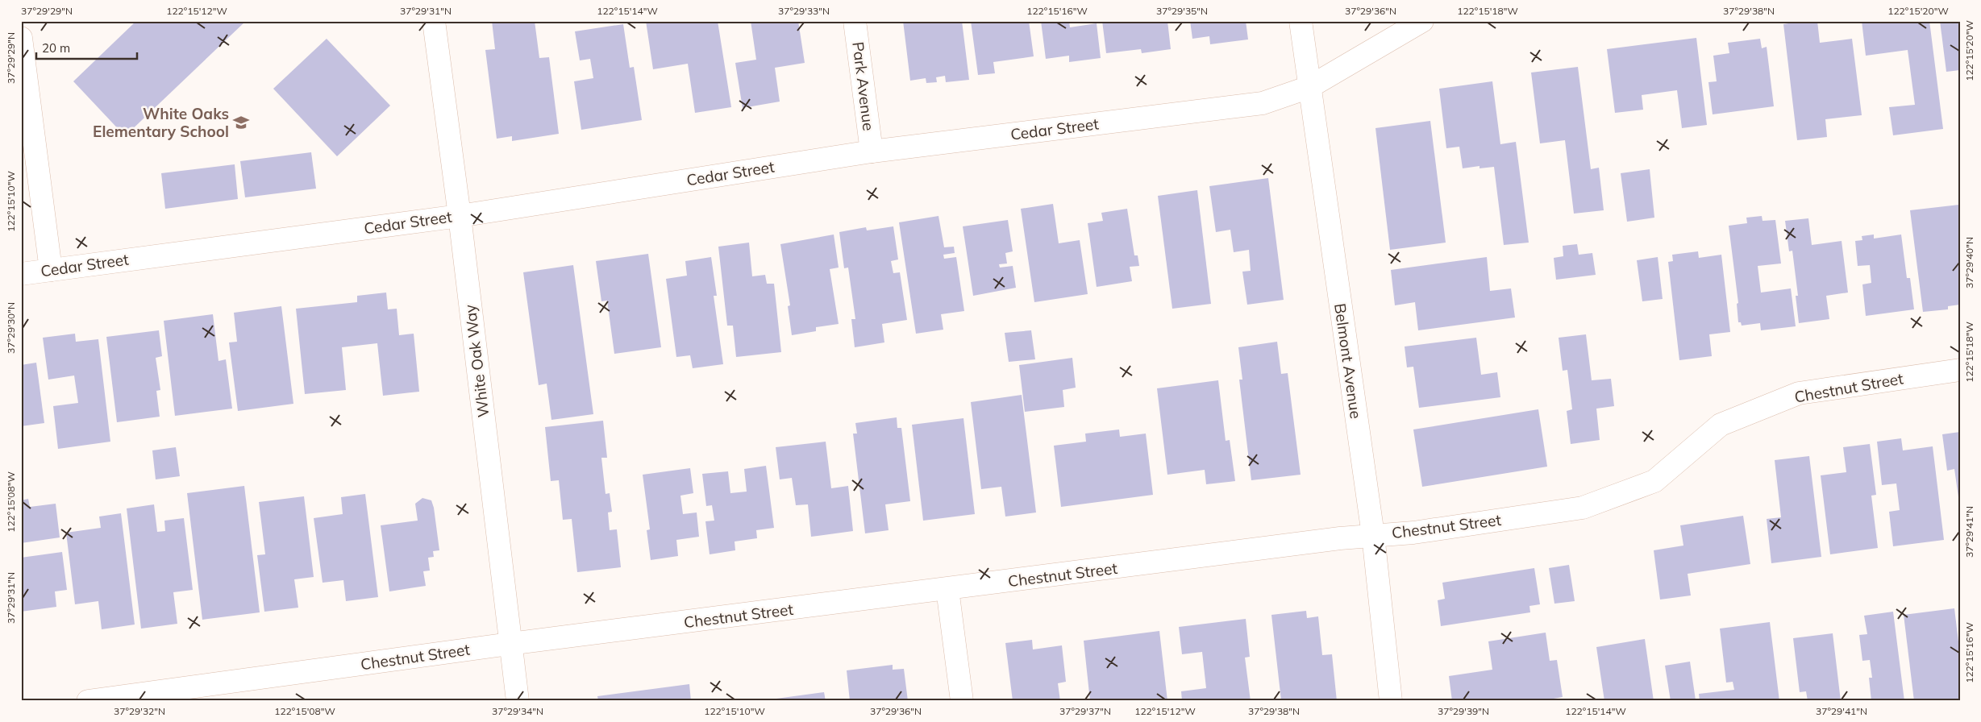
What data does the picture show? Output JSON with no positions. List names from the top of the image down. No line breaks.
{"streets":{"street":["Park Avenue","Cedar Street","White Oak Way","Belmont Avenue","Chestnut Street"]},"crossings":[["Park Avenue","Cedar Street"],["Cedar Street","White Oak Way"],["Cedar Street","Belmont Avenue"],["White Oak Way","Chestnut Street"],["Belmont Avenue","Chestnut Street"]],"places":{"school or university":["White Oaks Elementary School"]},"scale_bar":"20 m","coordinates":["37°29'29\"N","122°15'12\"W","37°29'31\"N","122°15'14\"W","37°29'33\"N","122°15'16\"W","37°29'35\"N","37°29'36\"N","122°15'18\"W","37°29'38\"N","122°15'20\"W","122°15'10\"W","37°29'40\"N","37°29'30\"N","122°15'08\"W","37°29'41\"N","37°29'32\"N","37°29'34\"N","37°29'37\"N","37°29'39\"N"]}
